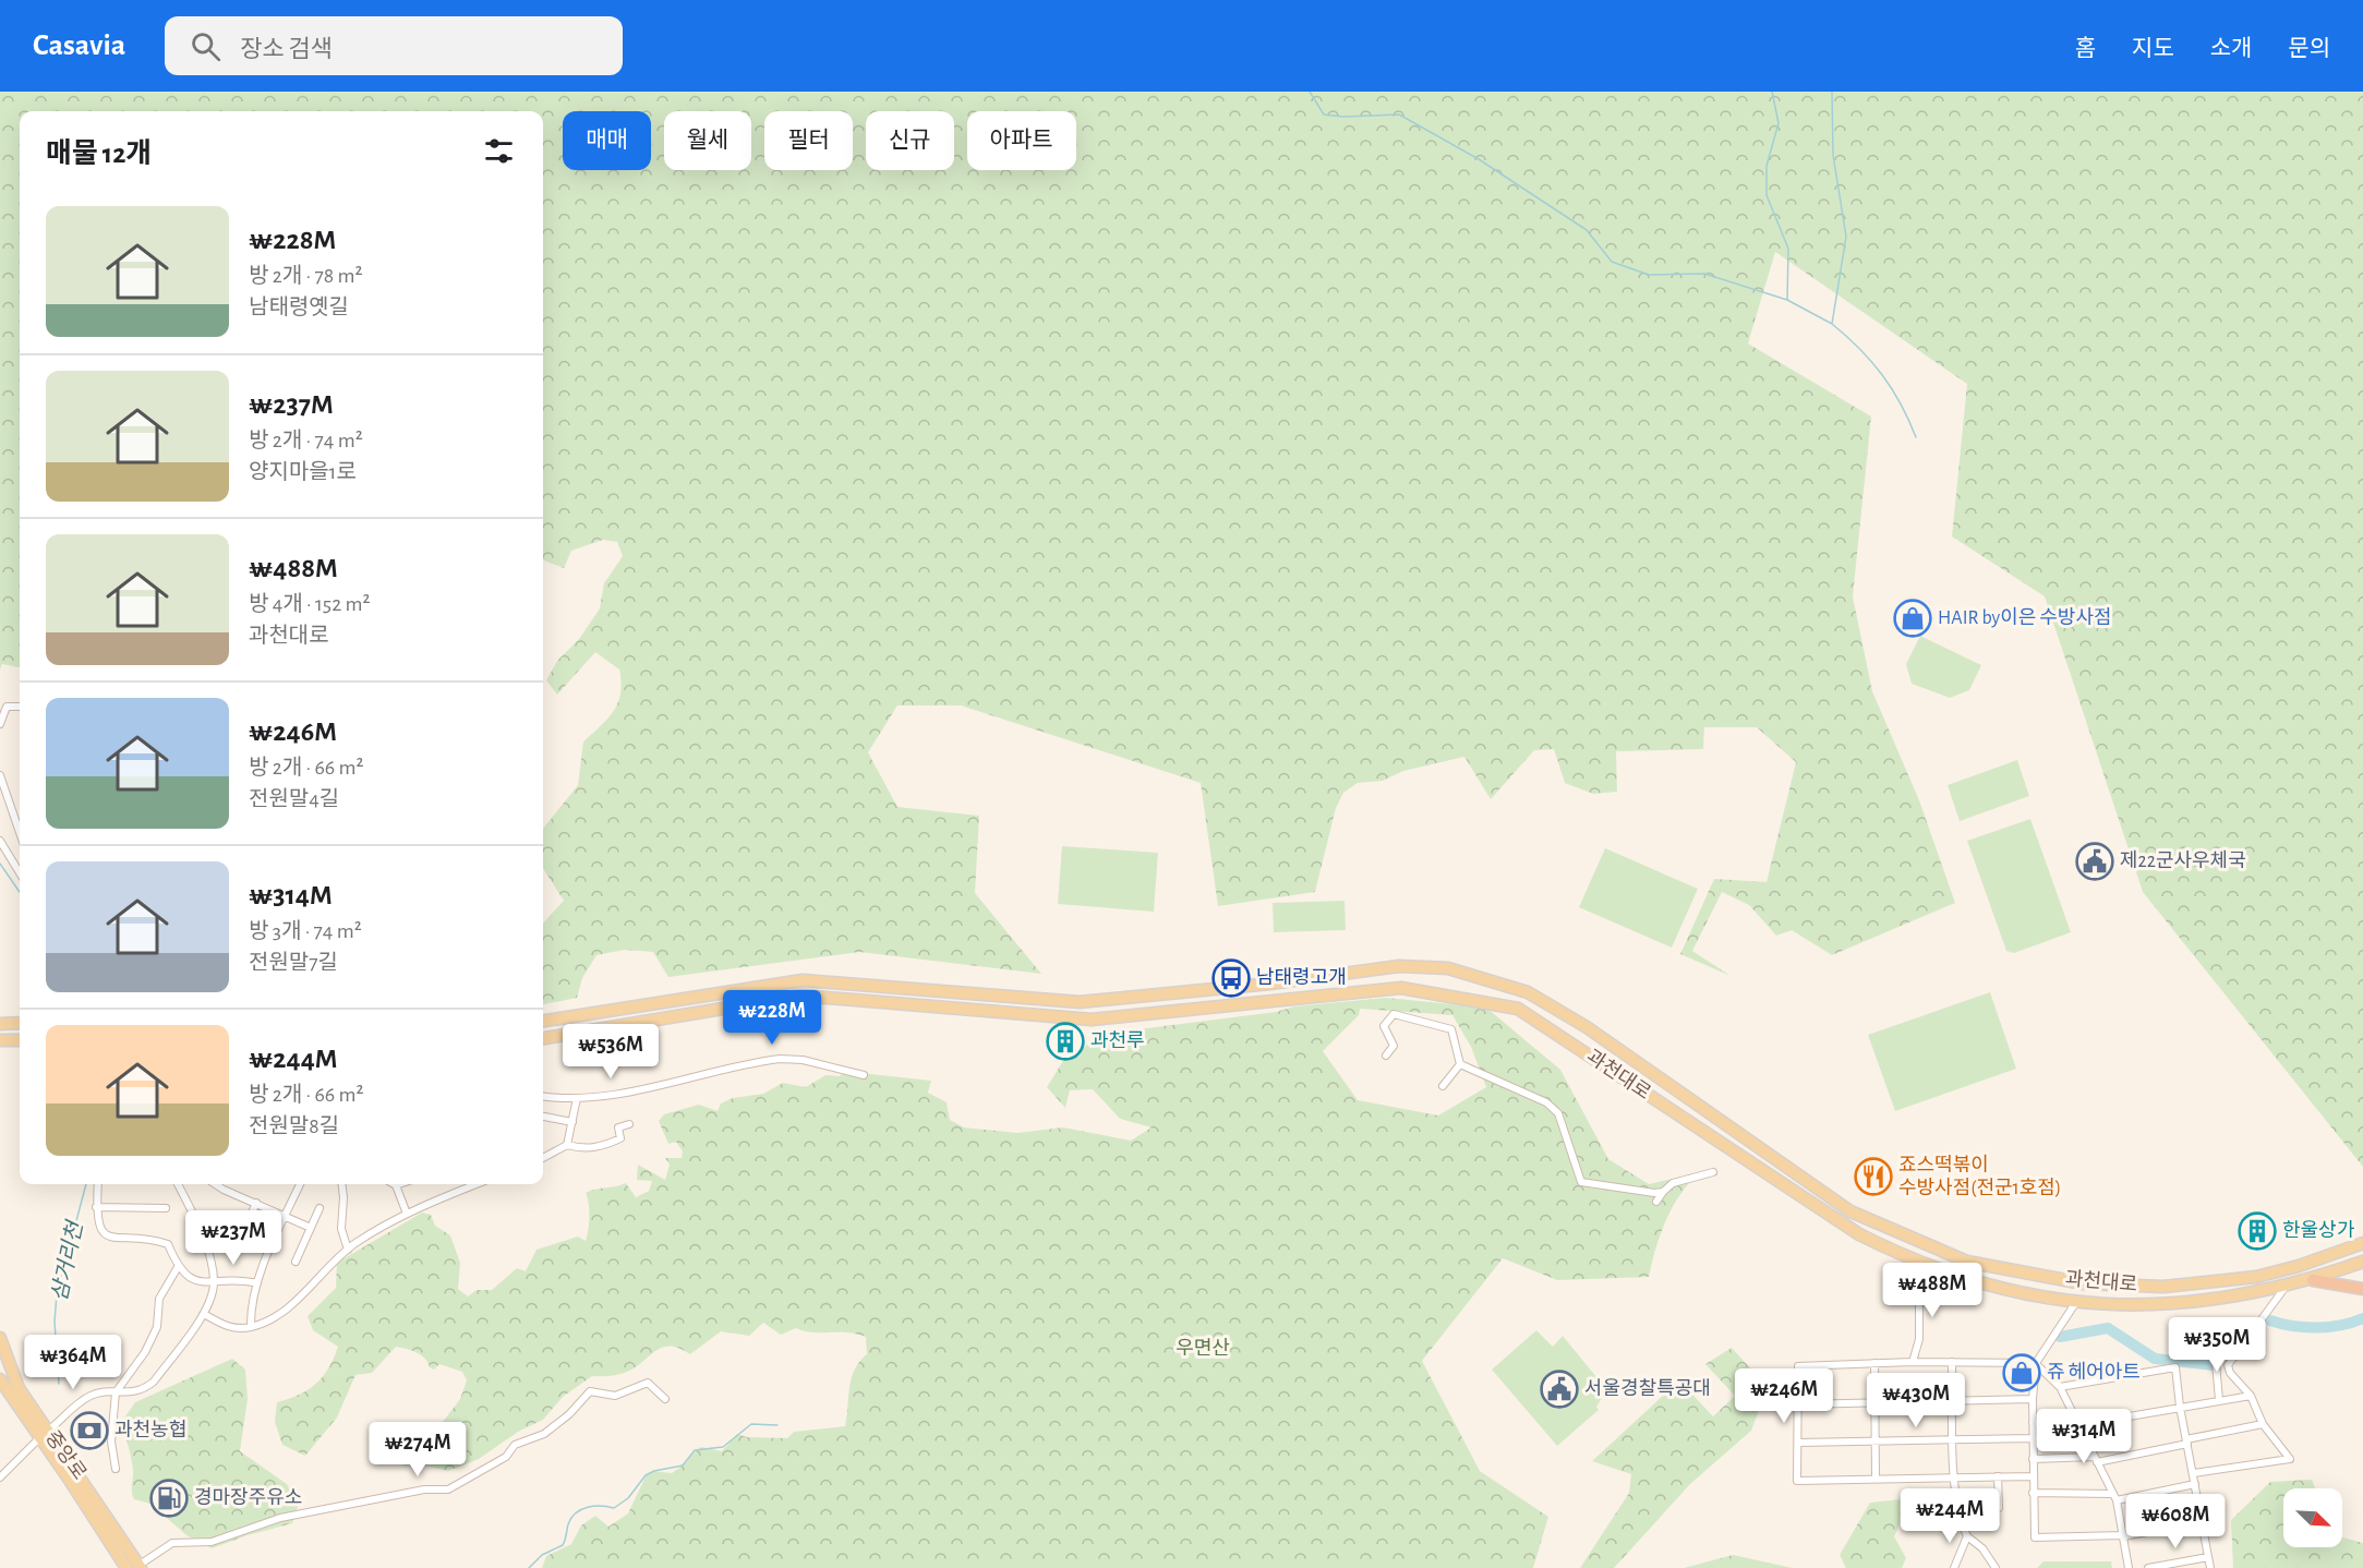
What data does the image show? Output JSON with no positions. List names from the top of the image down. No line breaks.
{"streets":{"main road":["과천대로","중앙로"]},"water":["삼거리천"],"parks":["우면산"],"places":{"shop":["HAIR by이은 수방사점","쥬 헤어아트"],"public building":["제22군사우체국","서울경찰특공대"],"bus stop":["남태령고개"],"building":["과천루","한울상가"],"restaurant":["죠스떡볶이 수방사점(전군1호점)"],"bank":["과천농협"],"fuel station":["경마장주유소"]},"north":"bottom right","page":{"header":"Casavia","search":"장소 검색","nav":["홈","지도","소개","문의"],"chip":["매매","월세","필터","신규","아파트"],"heading":"매물 12개","list":[{"name":"₩228M","note":"방 2개 · 78 m² · 남태령옛길"},{"name":"₩237M","note":"방 2개 · 74 m² · 양지마을1로"},{"name":"₩488M","note":"방 4개 · 152 m² · 과천대로"},{"name":"₩246M","note":"방 2개 · 66 m² · 전원말4길"},{"name":"₩314M","note":"방 3개 · 74 m² · 전원말7길"},{"name":"₩244M","note":"방 2개 · 66 m² · 전원말8길"}],"price":["₩228M","₩536M","₩237M","₩488M","₩350M","₩364M","₩246M","₩430M","₩314M","₩274M","₩244M","₩608M"]}}
